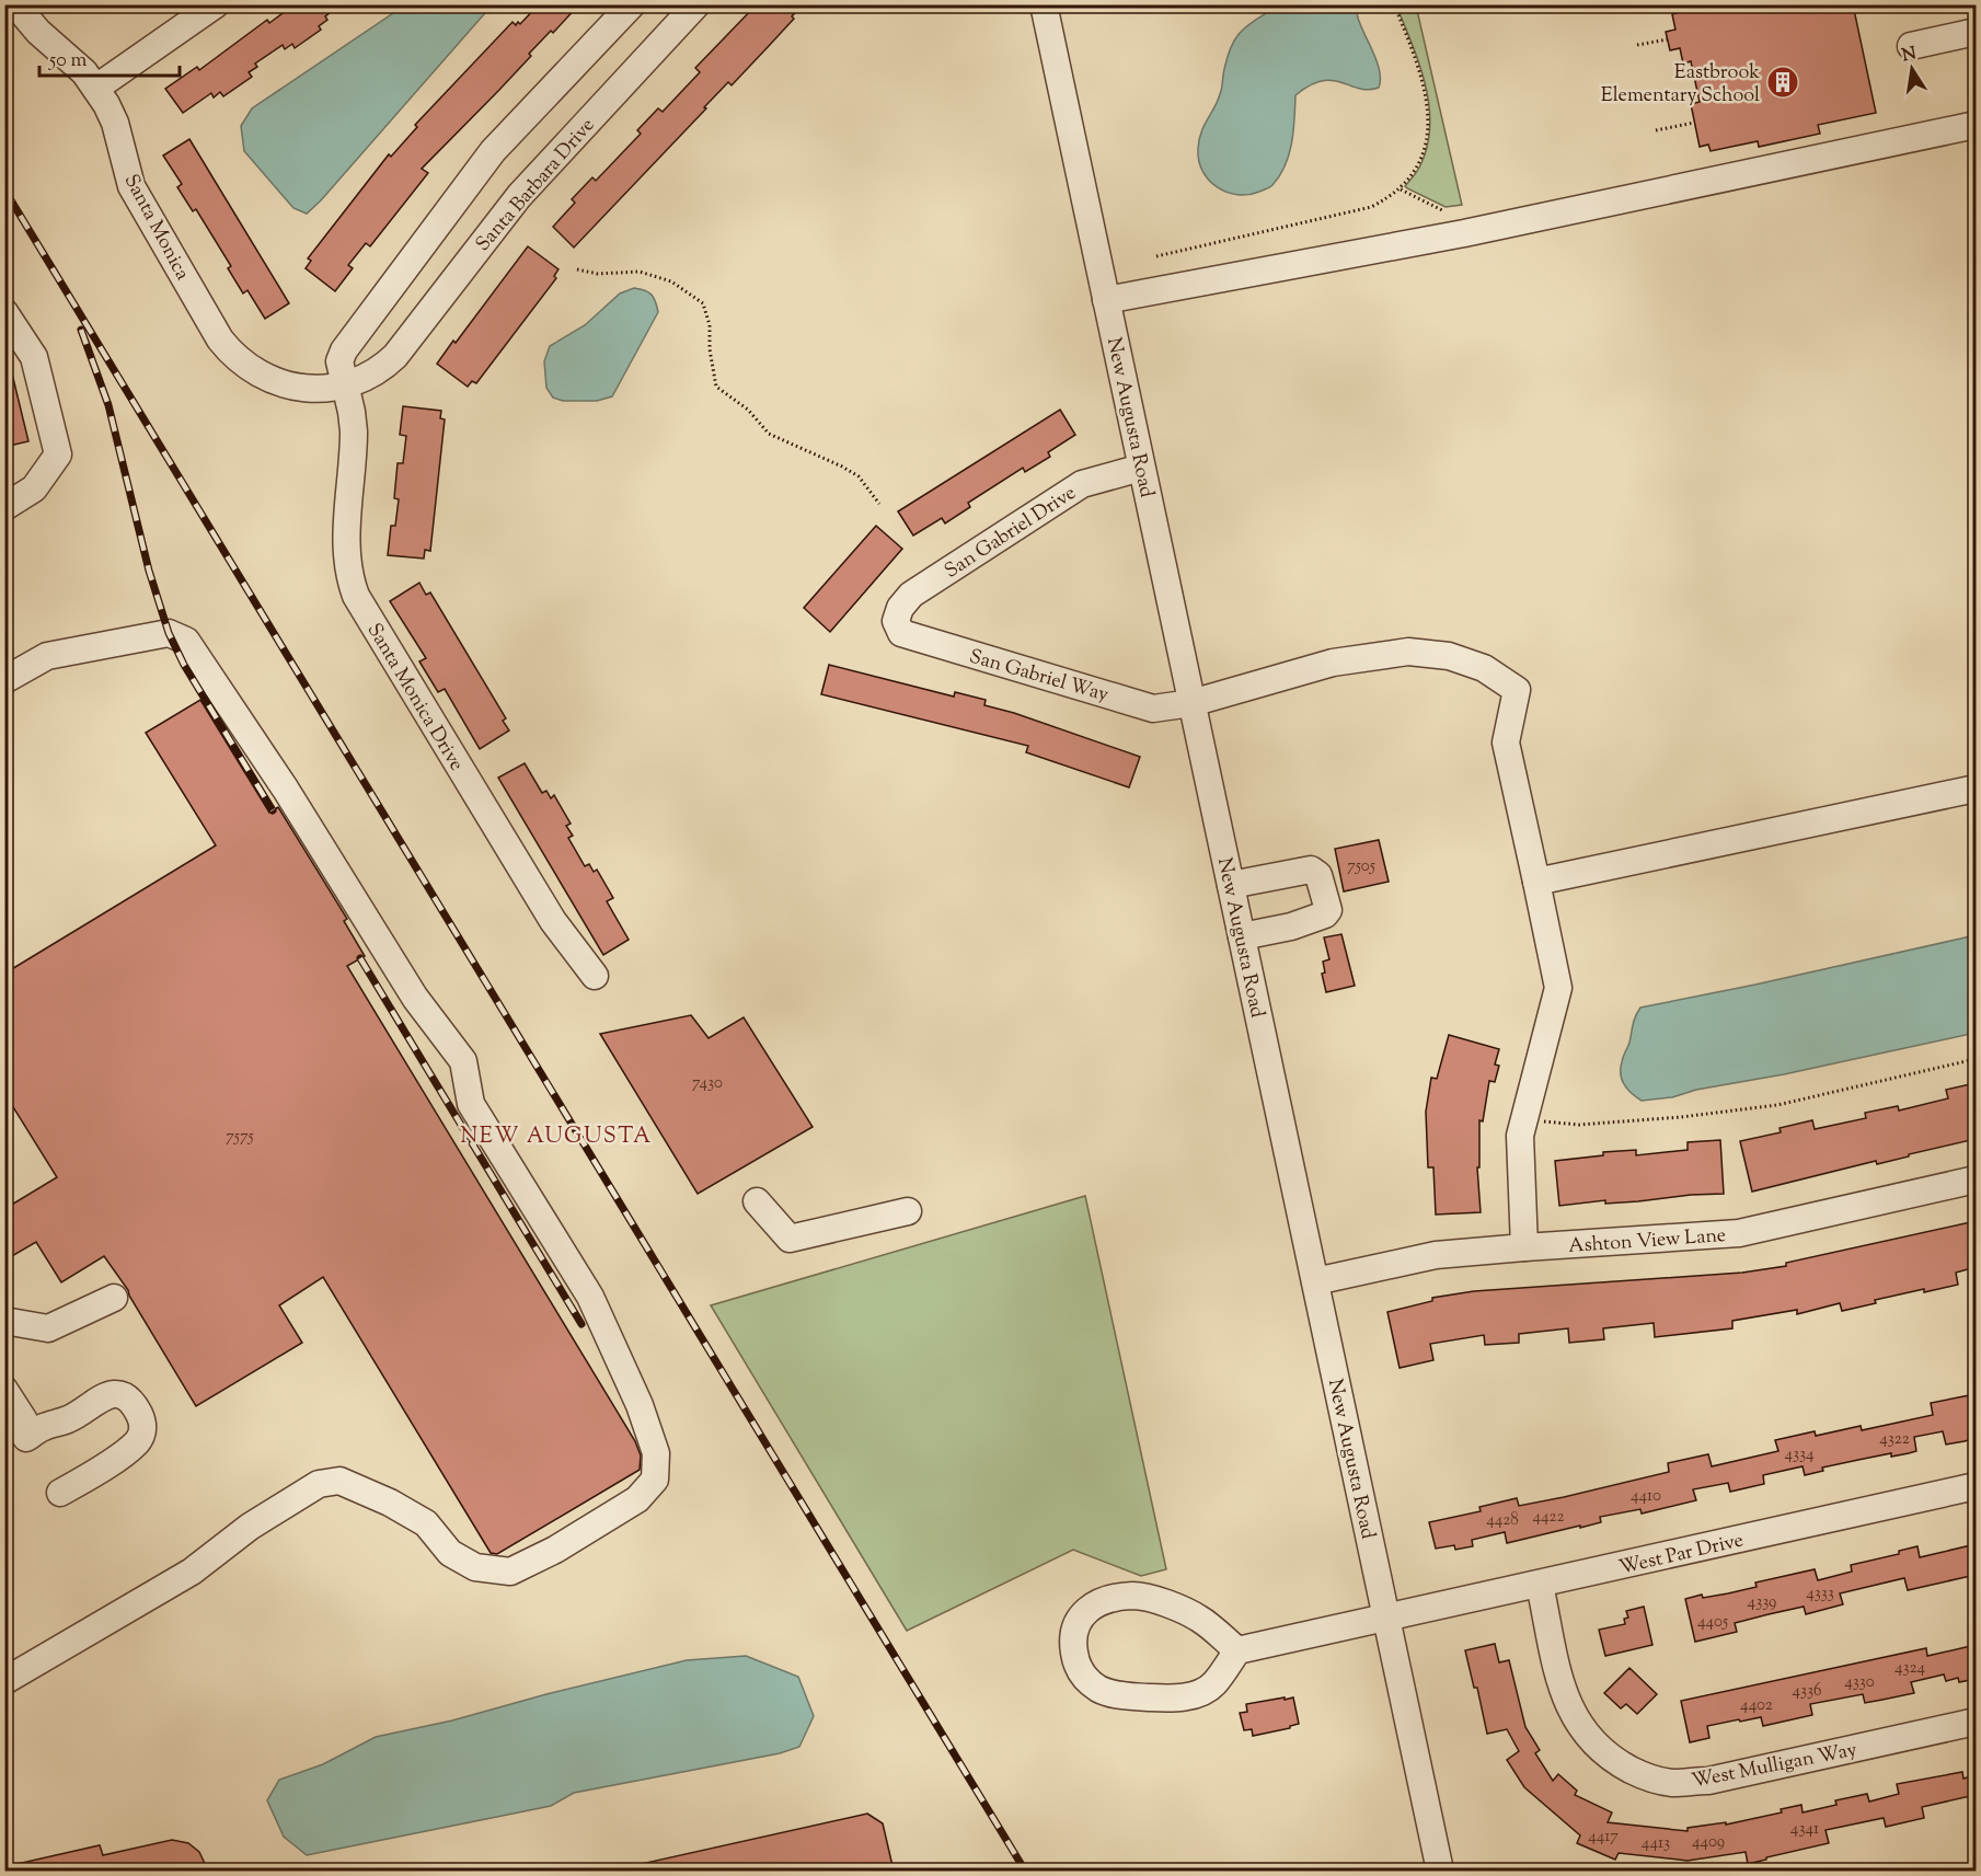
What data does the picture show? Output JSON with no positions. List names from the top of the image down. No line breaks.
{"streets":{"street":["Santa Barbara Drive","Santa Monica","New Augusta Road","San Gabriel Drive","San Gabriel Way","Santa Monica Drive","Ashton View Lane","West Par Drive","West Mulligan Way"]},"crossings":[["Santa Barbara Drive","Santa Monica"],["Santa Barbara Drive","Santa Monica Drive"],["Santa Monica","Santa Monica Drive"],["New Augusta Road","San Gabriel Drive"],["New Augusta Road","San Gabriel Way"],["New Augusta Road","Ashton View Lane"],["New Augusta Road","West Par Drive"],["San Gabriel Drive","San Gabriel Way"],["West Par Drive","West Mulligan Way"]],"districts":["NEW AUGUSTA"],"places":{"building":["Eastbrook Elementary School"]},"house_numbers":["7505","7430","7575","4322","4334","4410","4422","4428","4333","4339","4405","4324","4330","4336","4402","4341","4417","4409","4413"],"scale_bar":"50 m","north":"top"}
